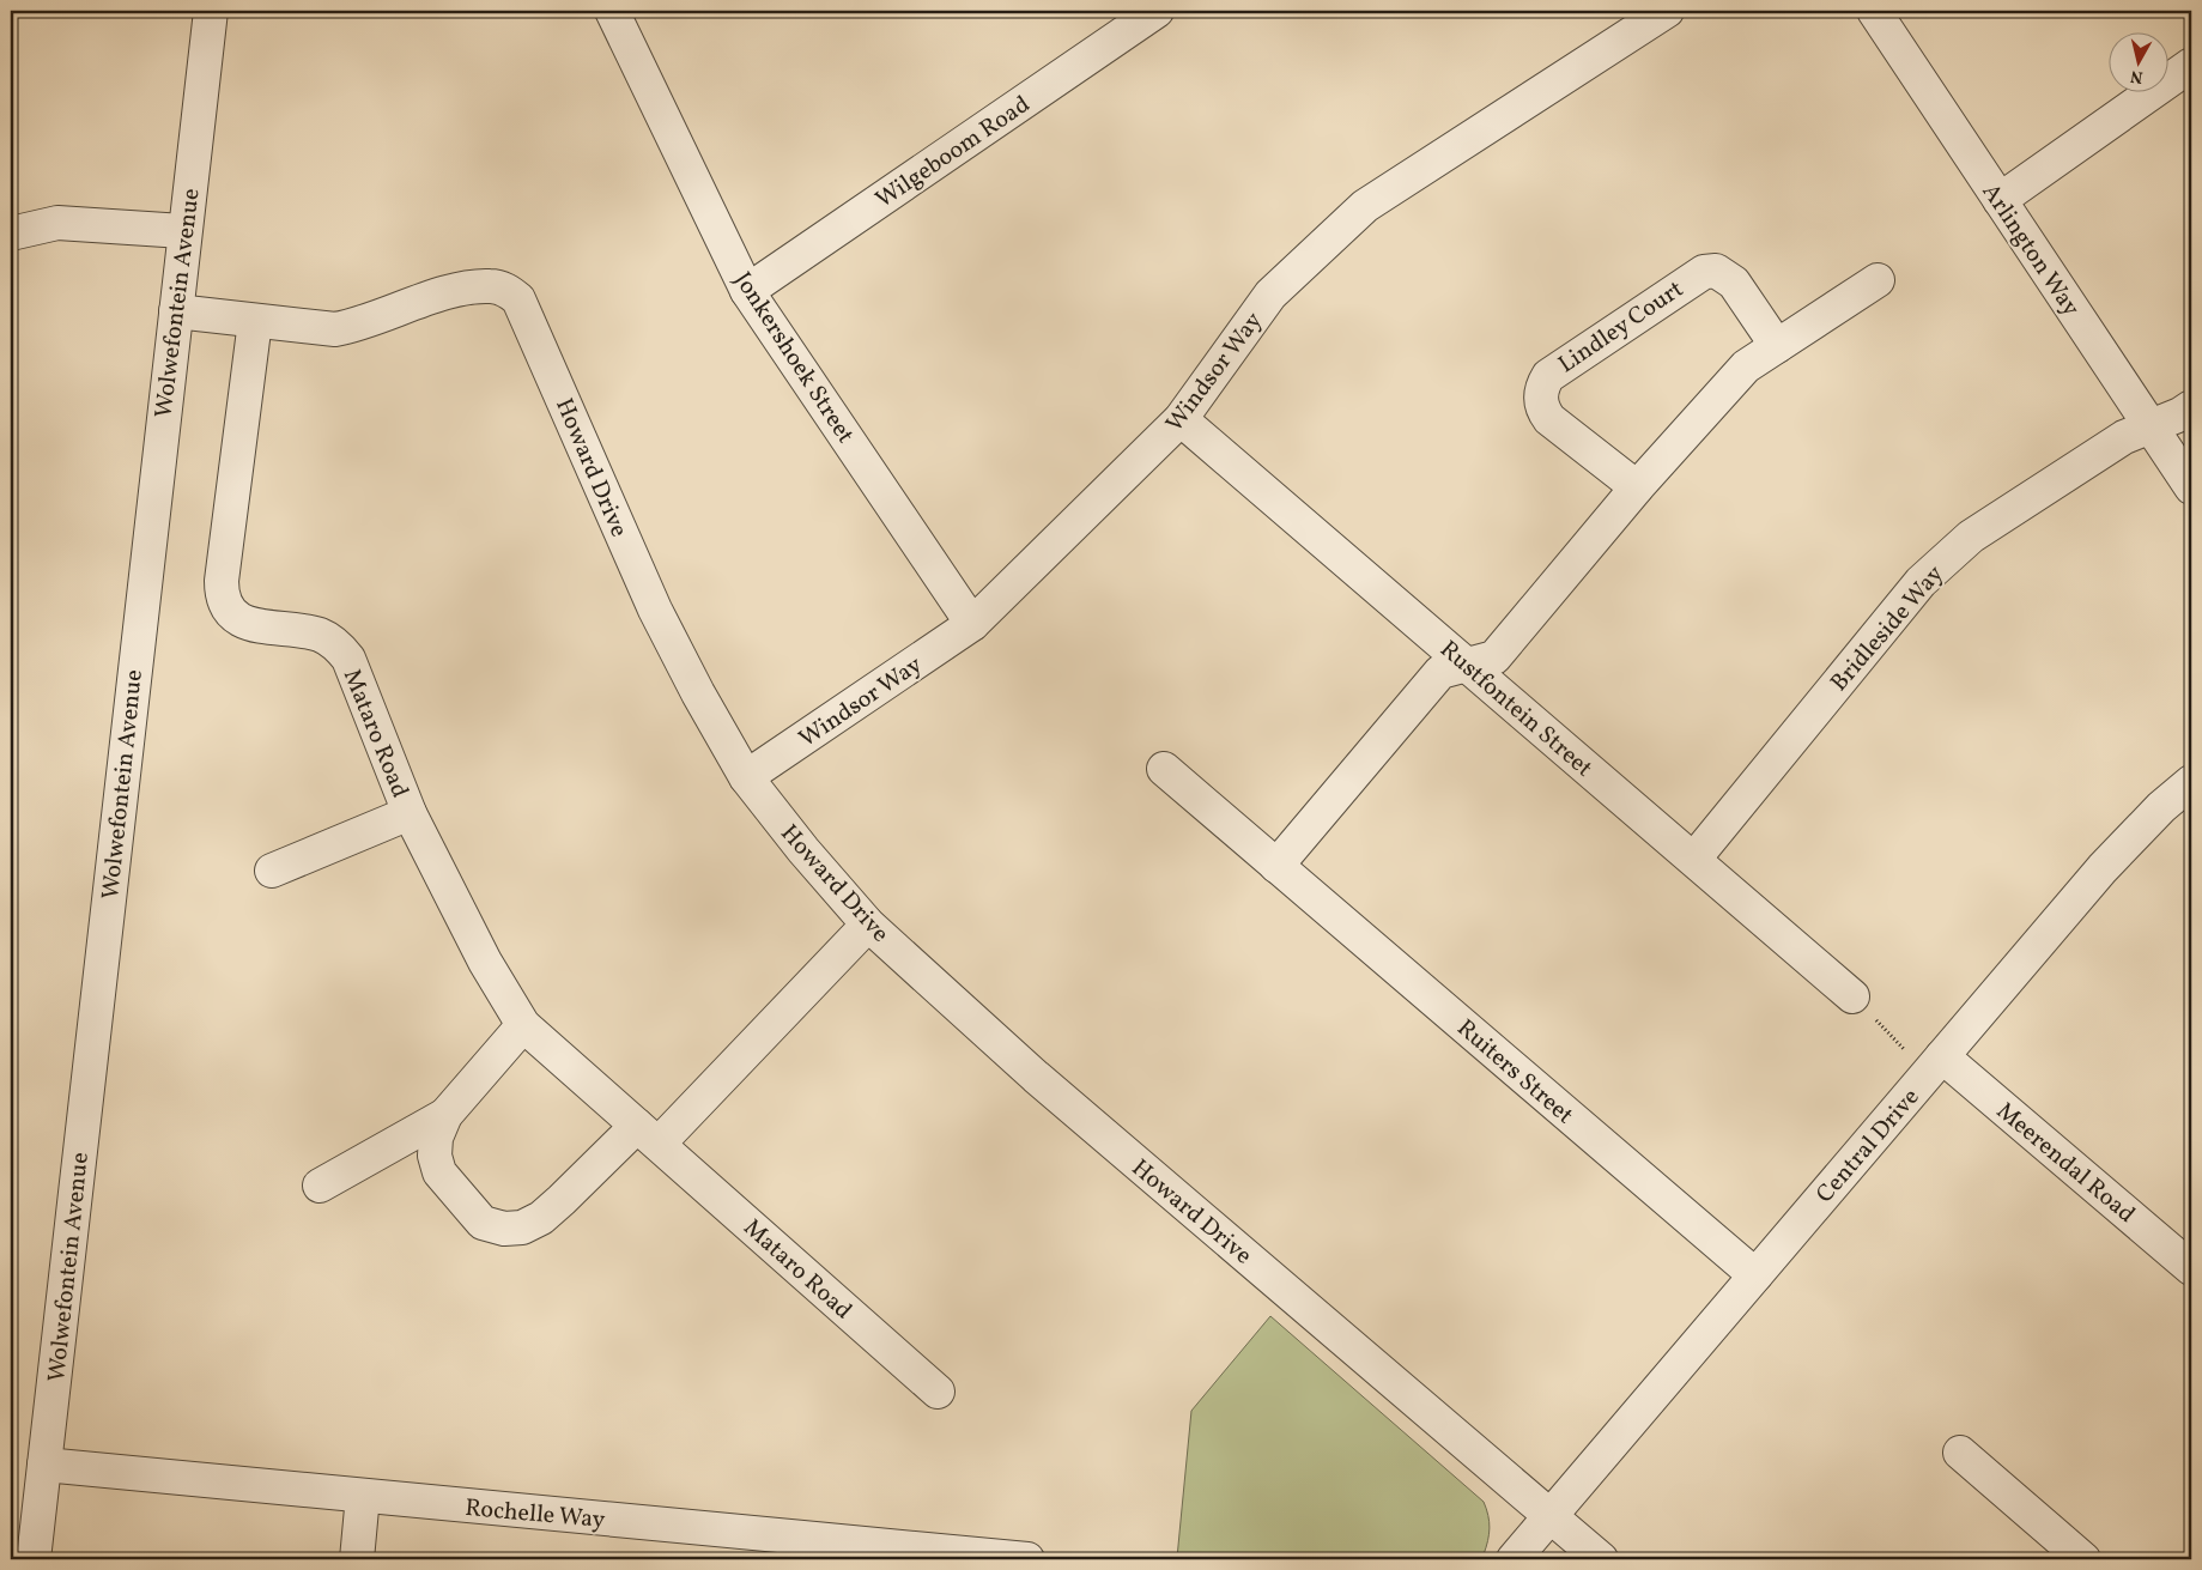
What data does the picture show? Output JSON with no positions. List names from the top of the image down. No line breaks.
{"streets":{"street":["Wilgeboom Road","Arlington Way","Wolwefontein Avenue","Lindley Court","Jonkershoek Street","Windsor Way","Howard Drive","Bridleside Way","Rustfontein Street","Mataro Road","Ruiters Street","Central Drive","Meerendal Road","Rochelle Way"]},"crossings":[["Wilgeboom Road","Jonkershoek Street"],["Arlington Way","Bridleside Way"],["Wolwefontein Avenue","Howard Drive"],["Wolwefontein Avenue","Rochelle Way"],["Jonkershoek Street","Windsor Way"],["Windsor Way","Howard Drive"],["Windsor Way","Rustfontein Street"],["Howard Drive","Mataro Road"],["Howard Drive","Central Drive"],["Bridleside Way","Rustfontein Street"],["Ruiters Street","Central Drive"],["Central Drive","Meerendal Road"]],"north":"bottom"}
